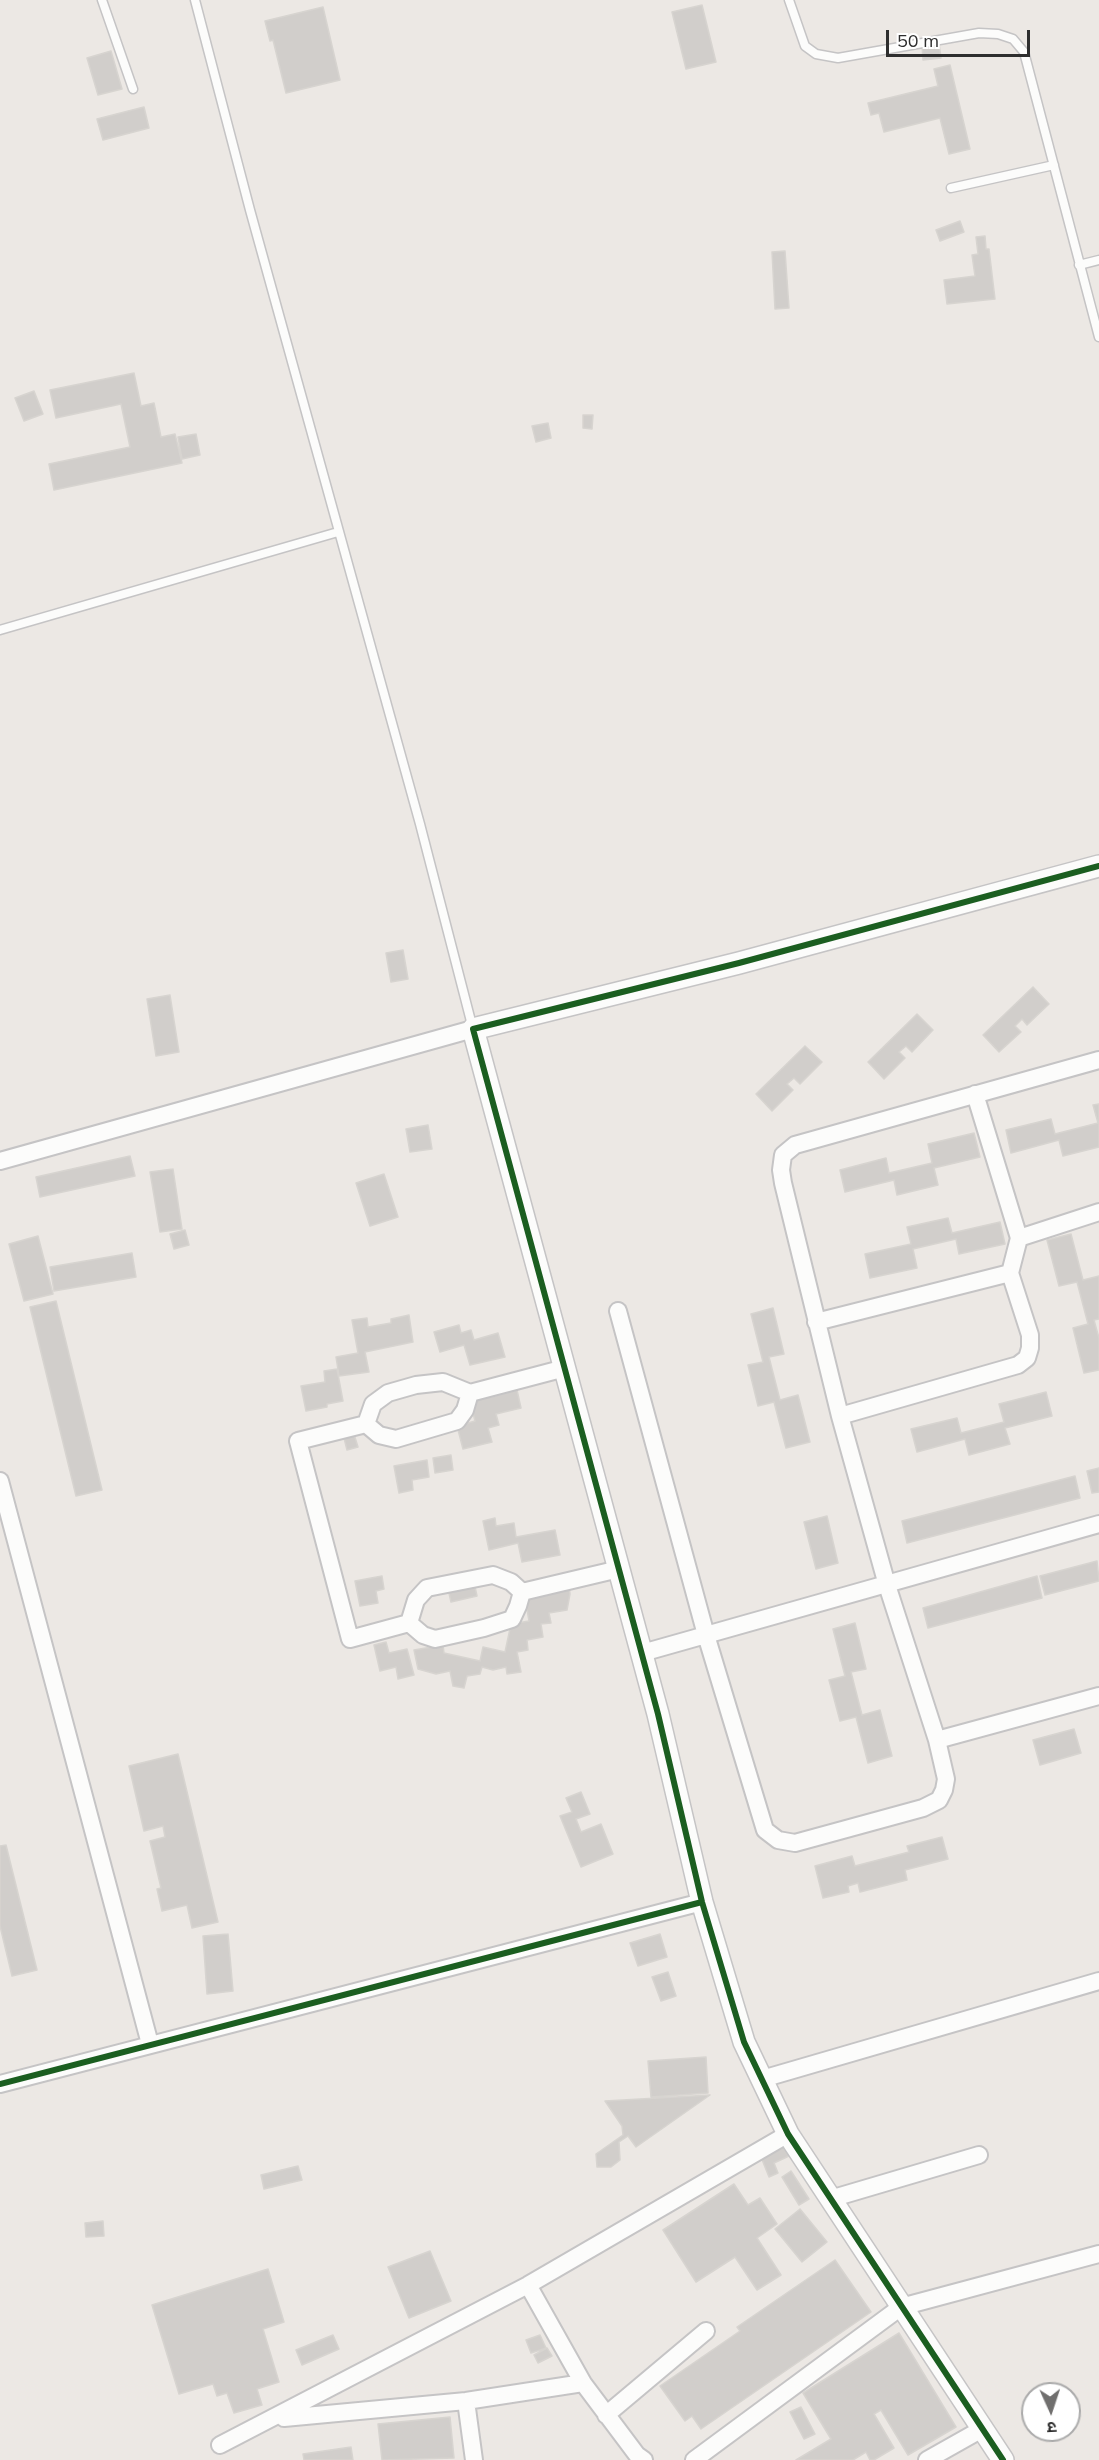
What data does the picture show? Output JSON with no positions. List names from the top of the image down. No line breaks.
{"scale_bar":"50 m","north":"bottom"}
